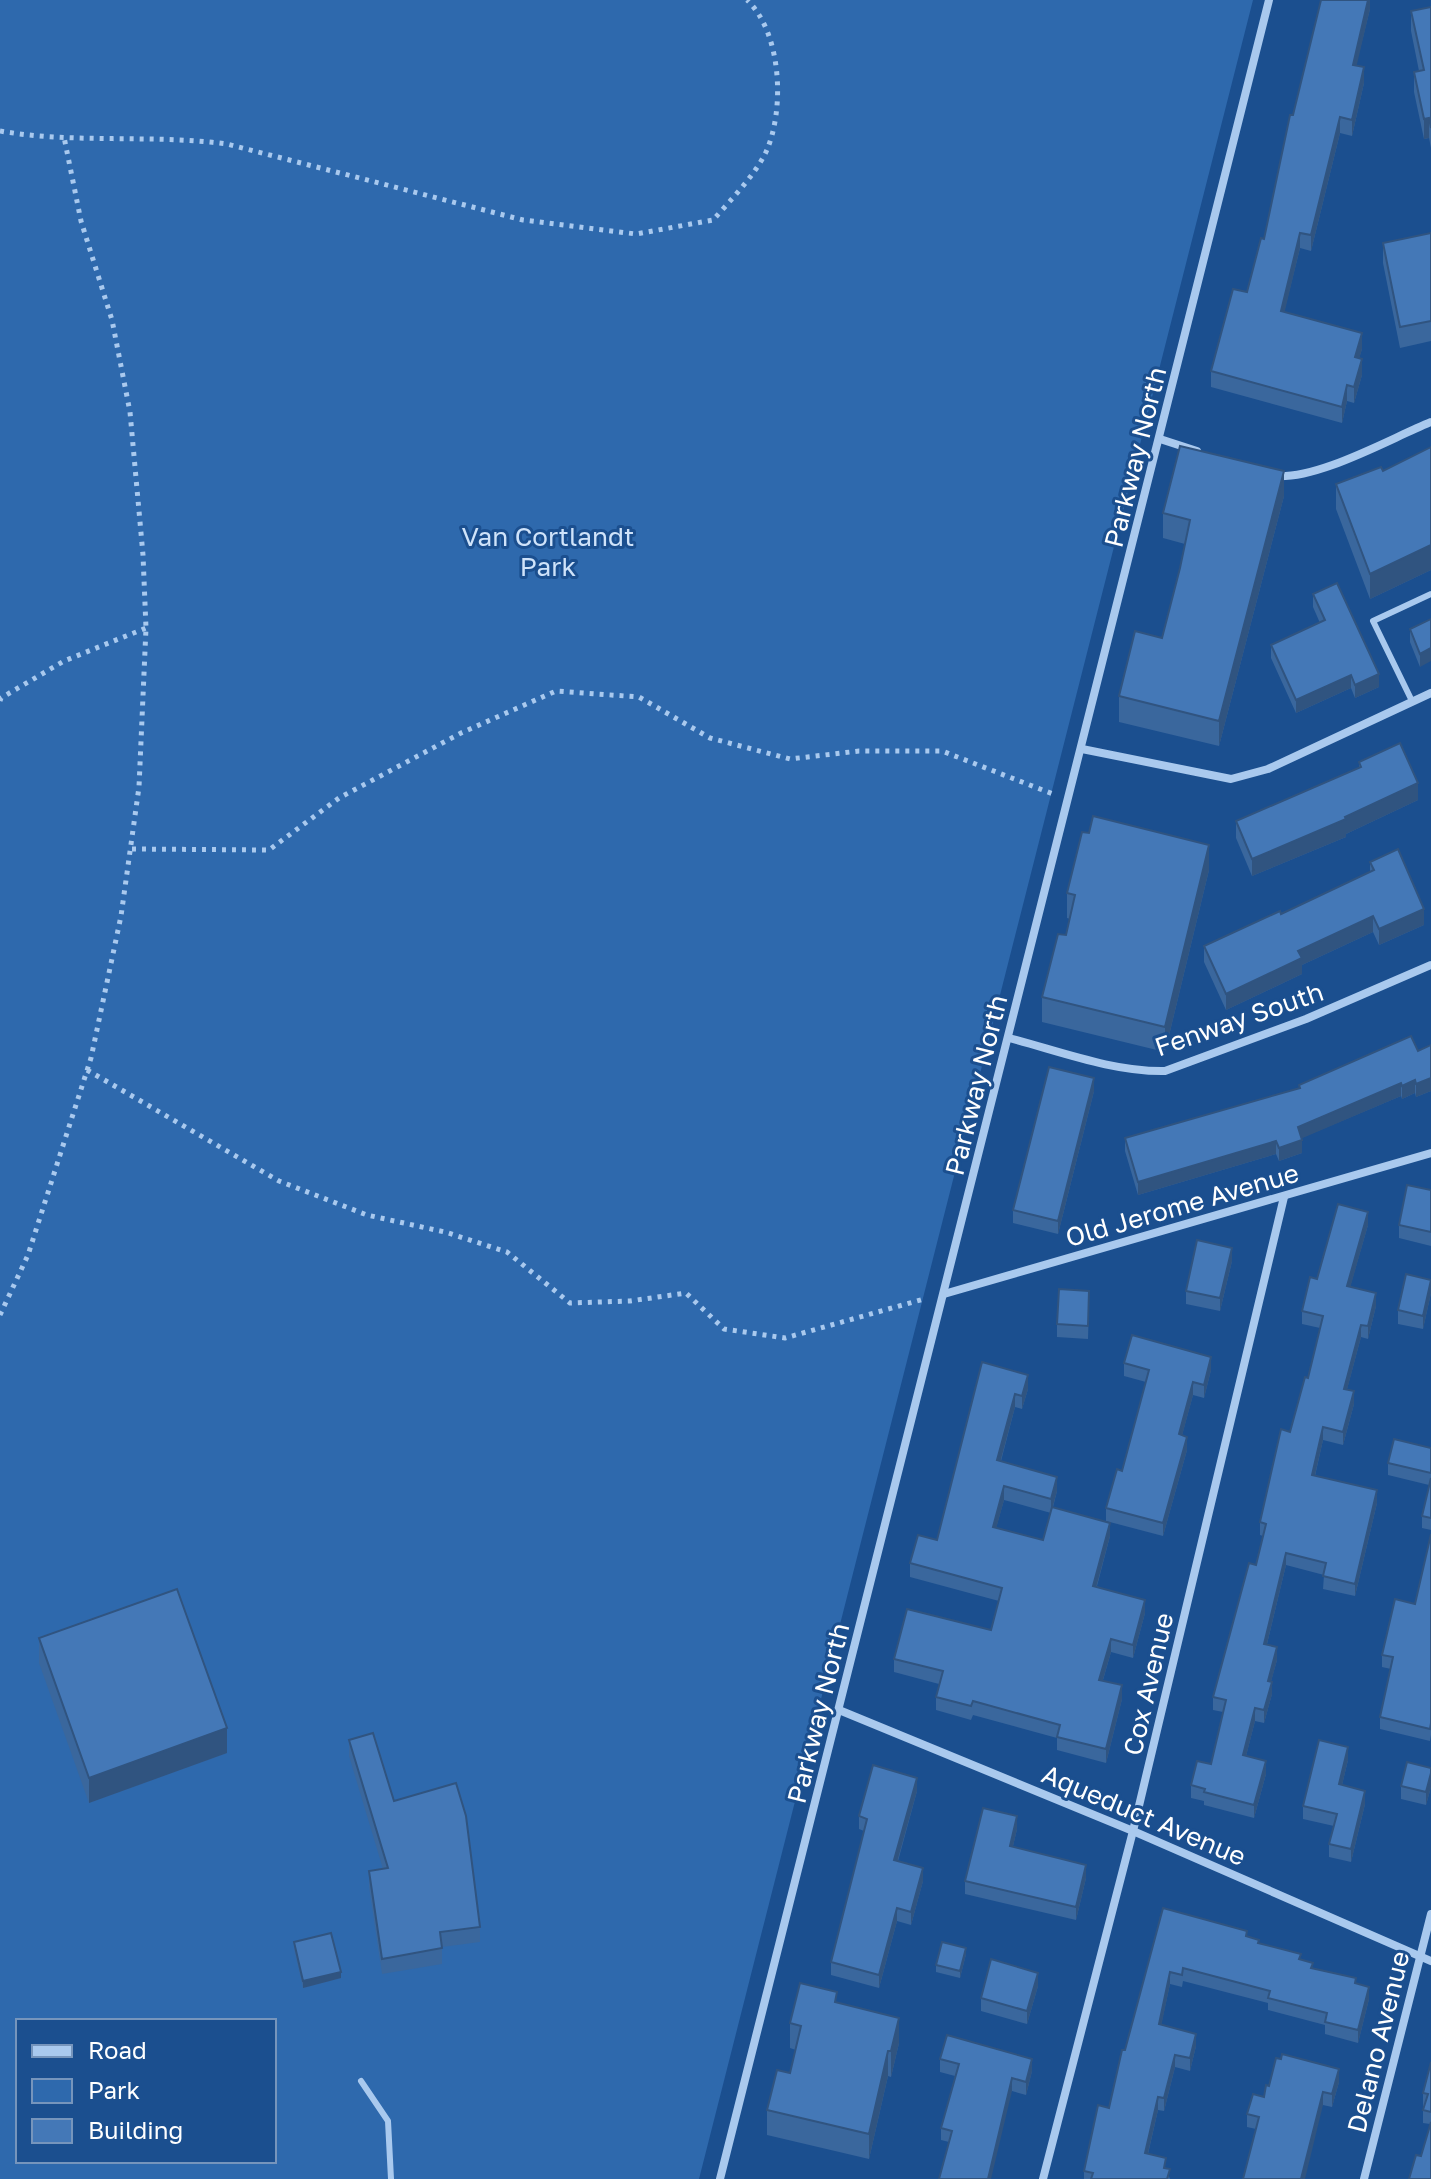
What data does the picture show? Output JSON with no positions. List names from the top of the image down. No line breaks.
{"streets":{"street":["Parkway North","Fenway South","Old Jerome Avenue","Cox Avenue","Aqueduct Avenue","Delano Avenue"]},"crossings":[["Parkway North","Fenway South"],["Parkway North","Old Jerome Avenue"],["Parkway North","Aqueduct Avenue"],["Old Jerome Avenue","Cox Avenue"],["Cox Avenue","Aqueduct Avenue"],["Aqueduct Avenue","Delano Avenue"]],"parks":["Van Cortlandt Park"],"legend":["Road","Park","Building"]}
